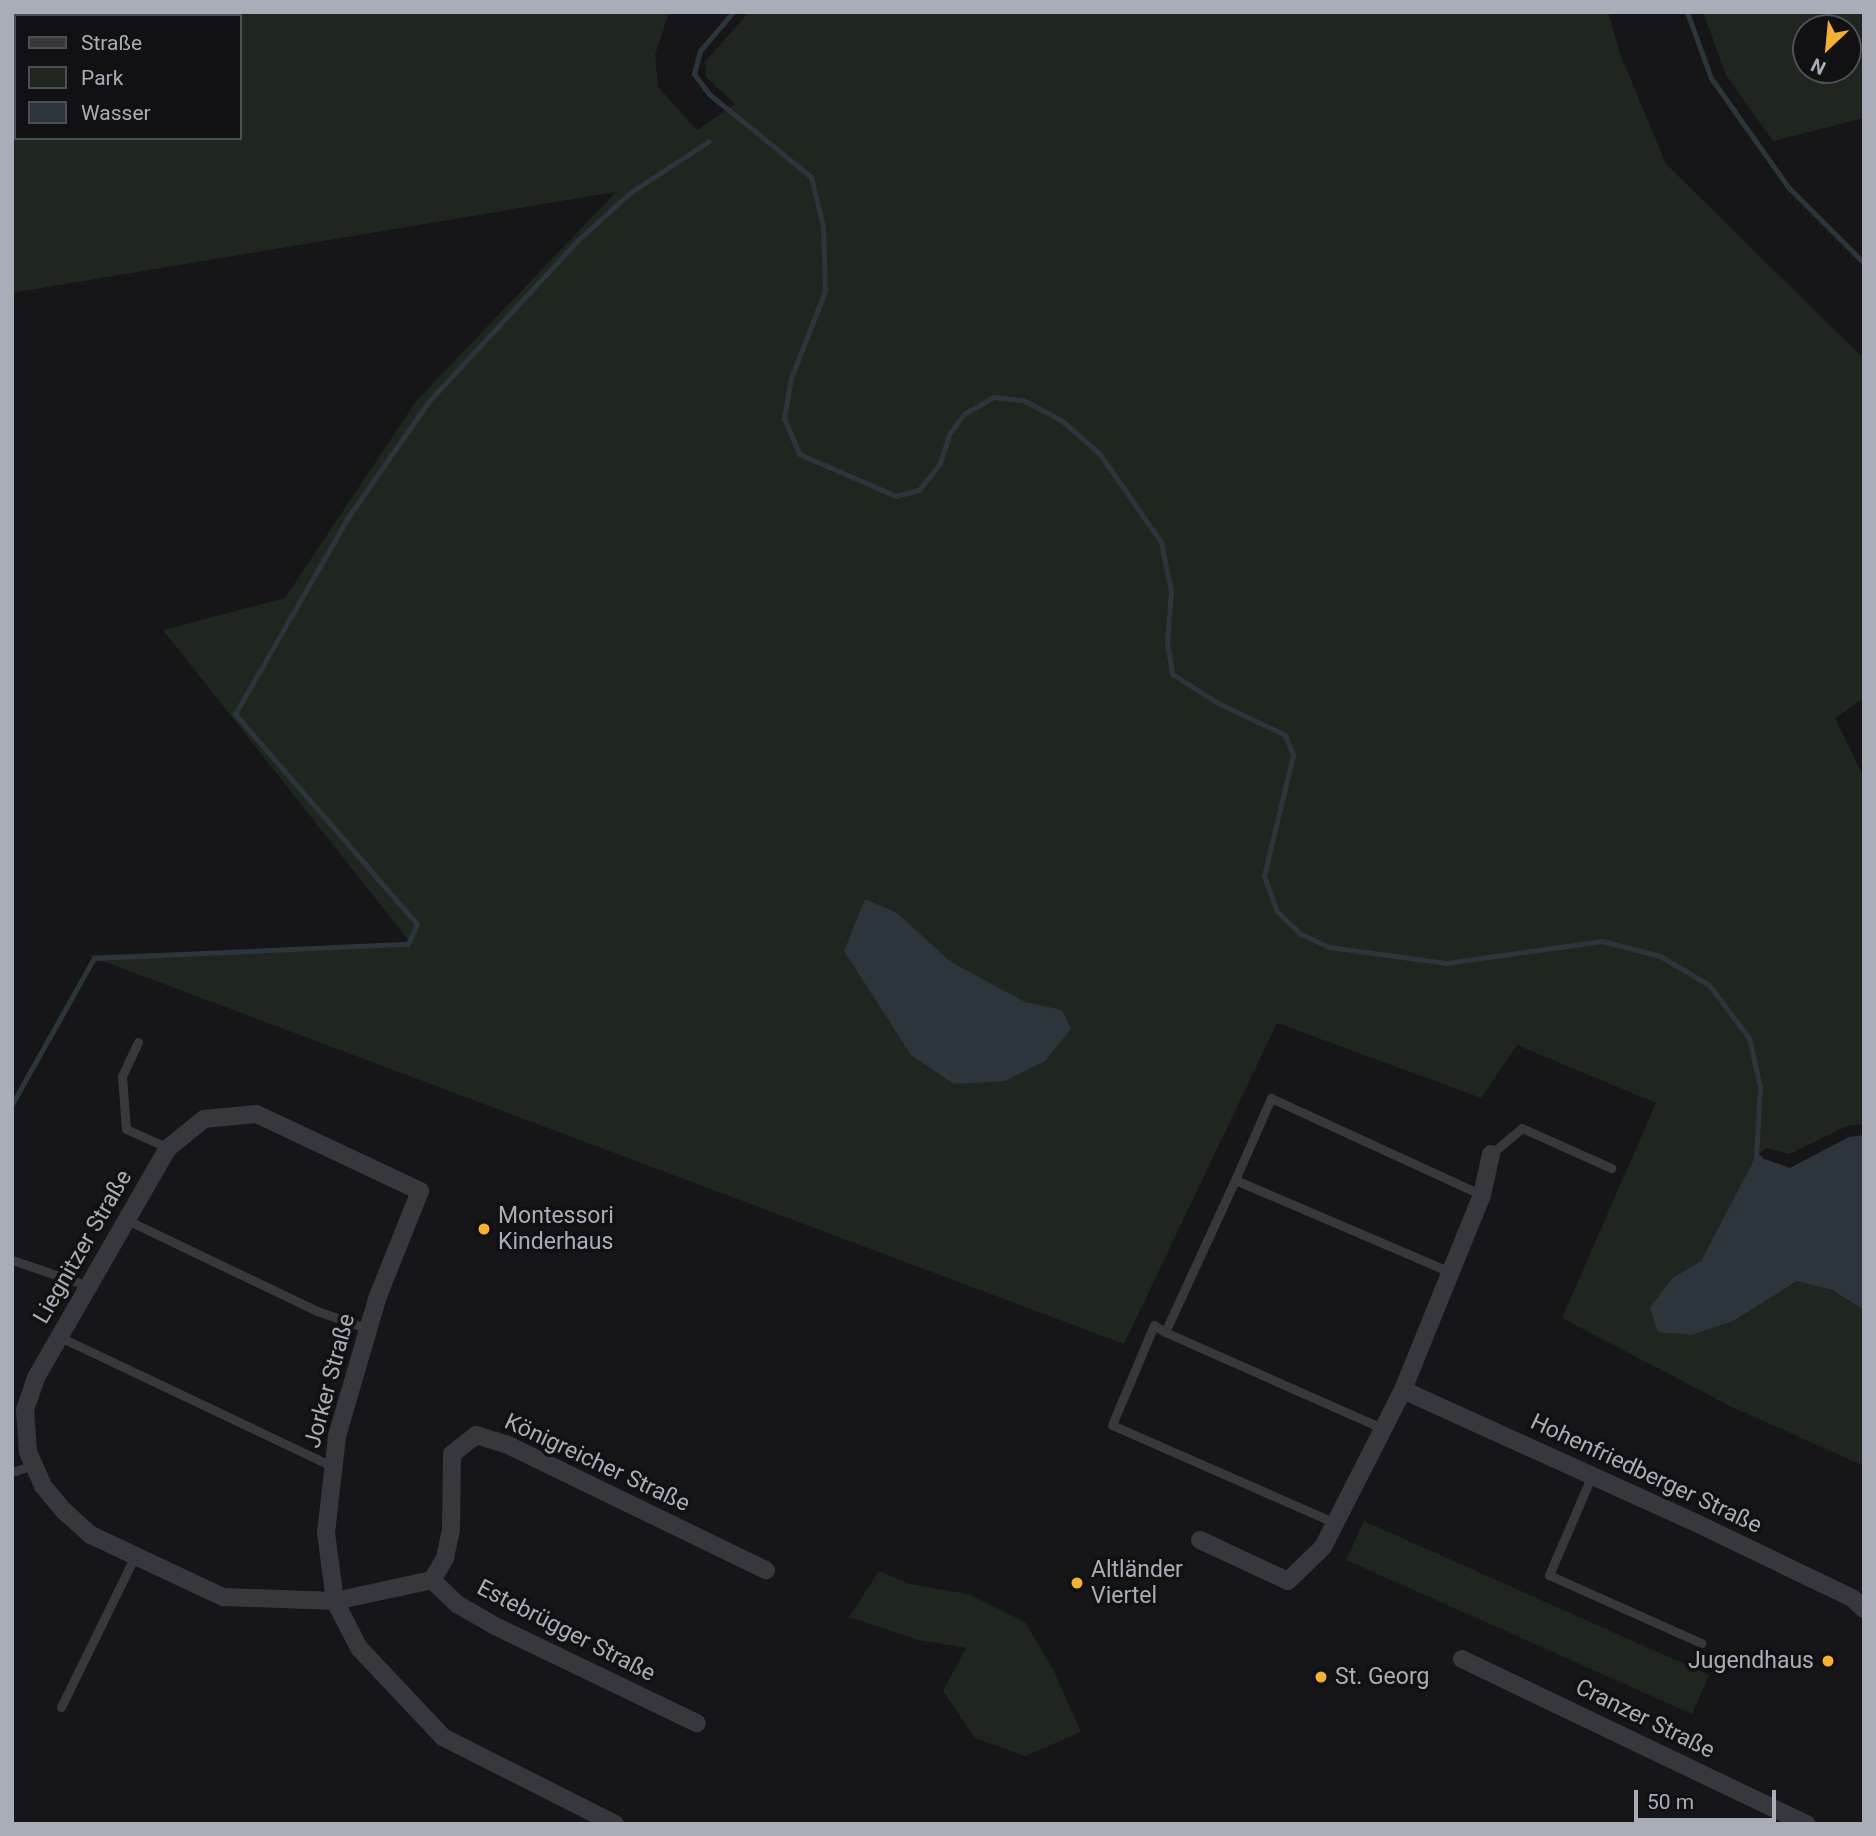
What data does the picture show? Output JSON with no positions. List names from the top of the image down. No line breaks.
{"streets":{"street":["Liegnitzer Straße","Jorker Straße","Königreicher Straße","Hohenfriedberger Straße","Estebrügger Straße","Cranzer Straße"]},"crossings":[["Liegnitzer Straße","Jorker Straße"],["Königreicher Straße","Estebrügger Straße"]],"places":["Montessori Kinderhaus","Altländer Viertel","Jugendhaus","St. Georg"],"legend":["Straße","Park","Wasser"],"scale_bar":"50 m","north":"bottom left"}
